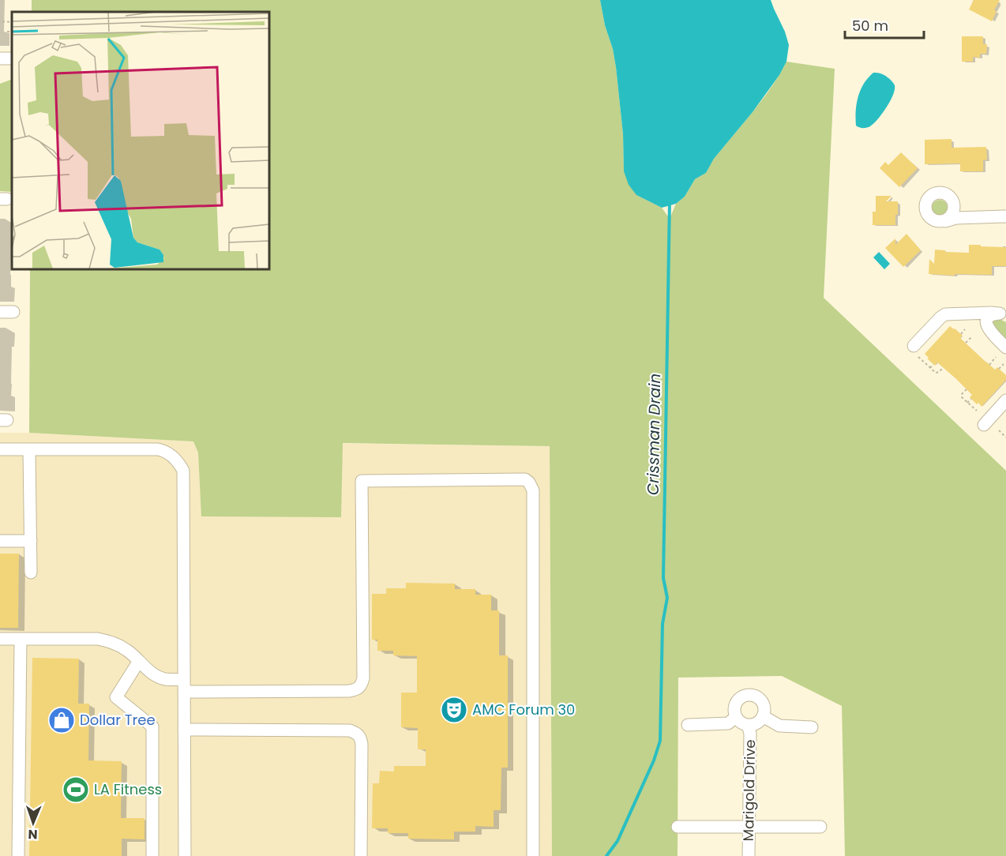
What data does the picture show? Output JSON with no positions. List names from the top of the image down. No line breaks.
{"streets":{"street":["Marigold Drive"]},"water":["Crissman Drain"],"places":{"theatre":["AMC Forum 30"],"shop":["Dollar Tree"],"sports":["LA Fitness"]},"scale_bar":"50 m","north":"bottom"}
